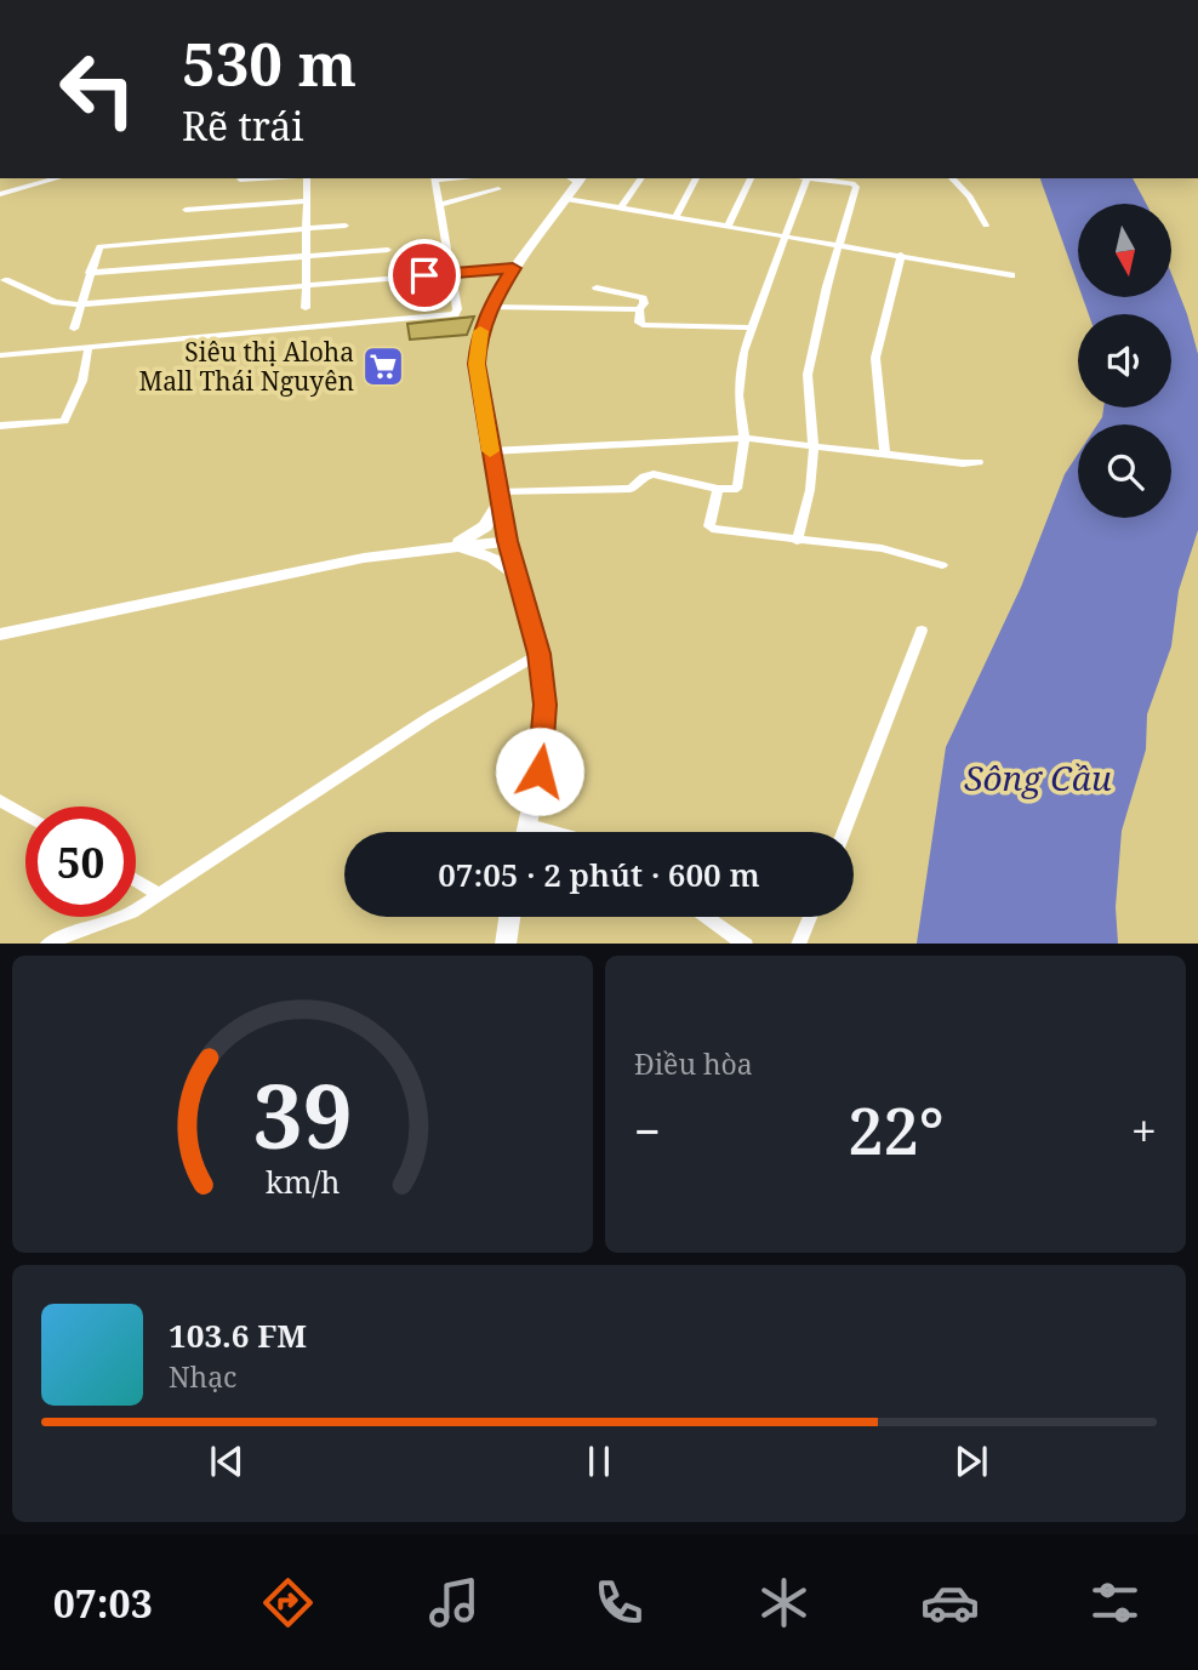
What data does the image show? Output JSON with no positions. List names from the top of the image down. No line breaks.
{"water":["Sông Cầu"],"places":{"supermarket":["Siêu thị Aloha Mall Thái Nguyên"]},"north":"bottom","page":{"turn":["530 m","Rẽ trái"],"limit":"50","trip":"07:05 · 2 phút · 600 m","tile":"Điều hòa","heat":["−","22°","+"],"song":["103.6 FM","Nhạc"],"tabs":"07:03","gauge":["39","km/h"]}}
